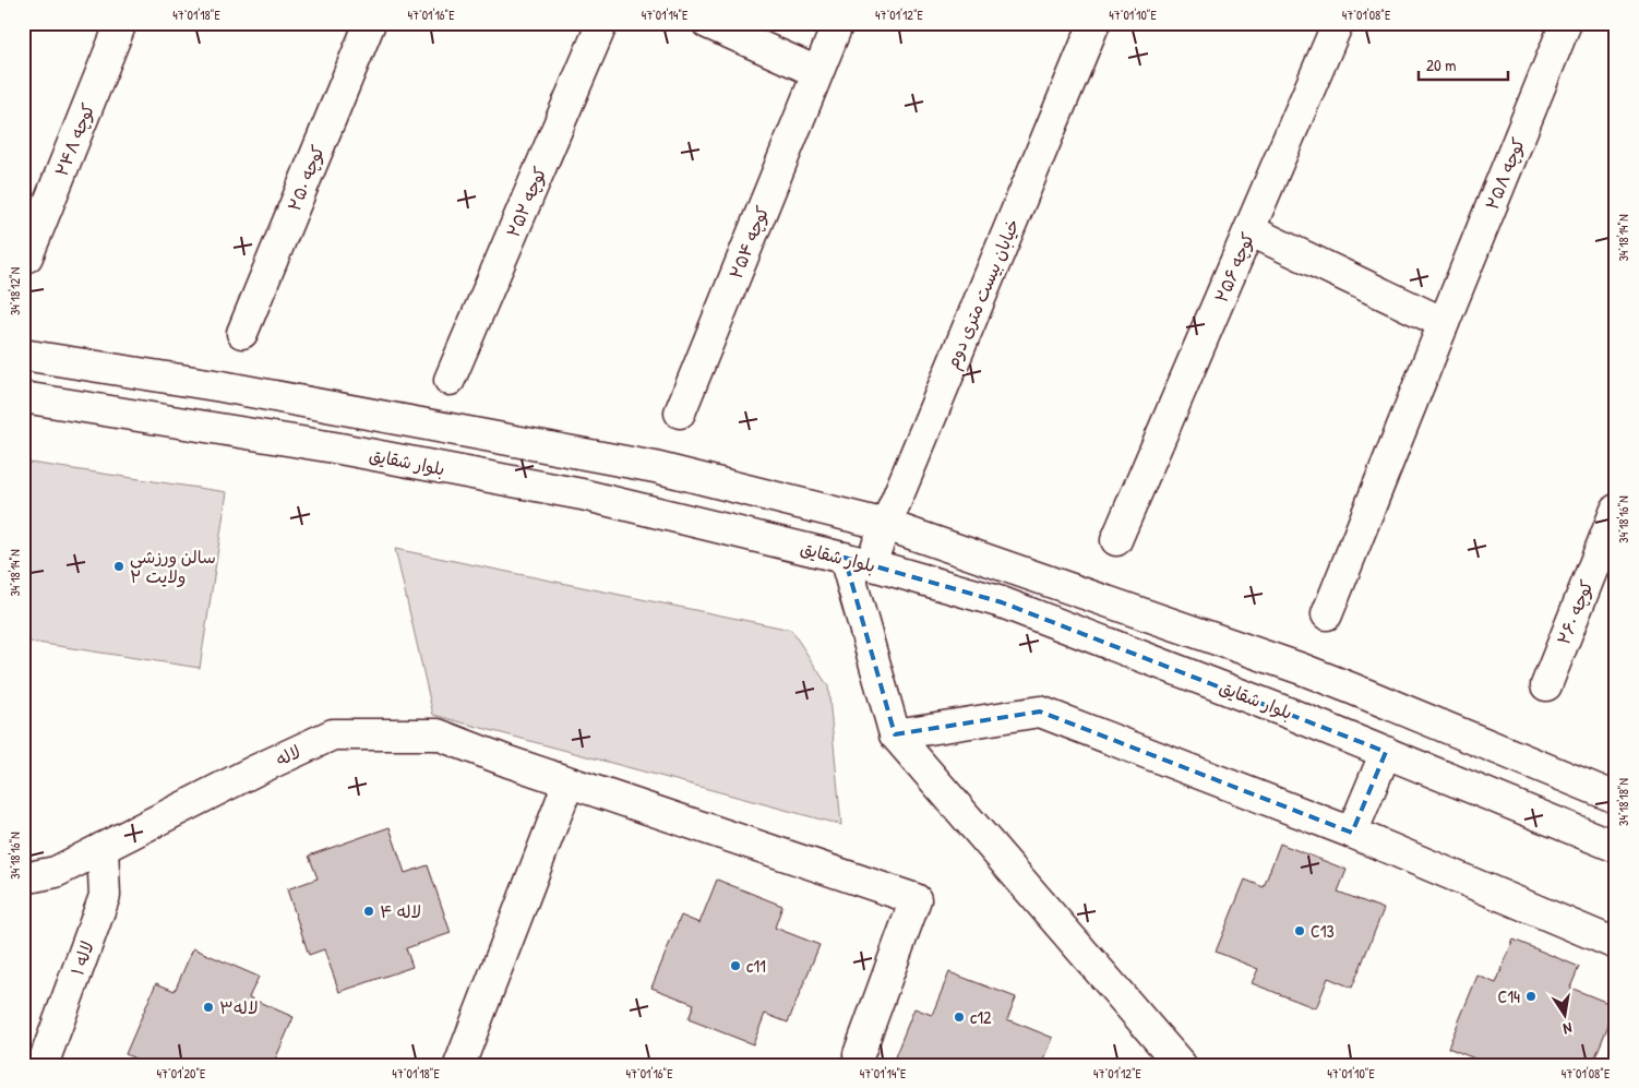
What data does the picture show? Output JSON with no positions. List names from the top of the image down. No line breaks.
{"streets":{"street":["کوچه ۲۴۸","کوچه ۲۵۸","کوچه ۲۵۰","کوچه ۲۵۲","کوچه ۲۵۴","کوچه ۲۵۶","خیابان بیست متری دوم","بلوار شقایق","کوچه ۲۶۰","لاله","لاله ۱"]},"crossings":[["خیابان بیست متری دوم","بلوار شقایق"],["لاله","لاله ۱"]],"places":["سالن ورزشی ولایت ۲","لاله ۴","C13","c11","C14","لاله۳","c12"],"scale_bar":"20 m","north":"bottom","coordinates":["47°01'18\"E","47°01'16\"E","47°01'14\"E","47°01'12\"E","47°01'10\"E","47°01'08\"E","34°18'14\"N","34°18'12\"N","34°18'16\"N","34°18'18\"N","47°01'20\"E"]}
